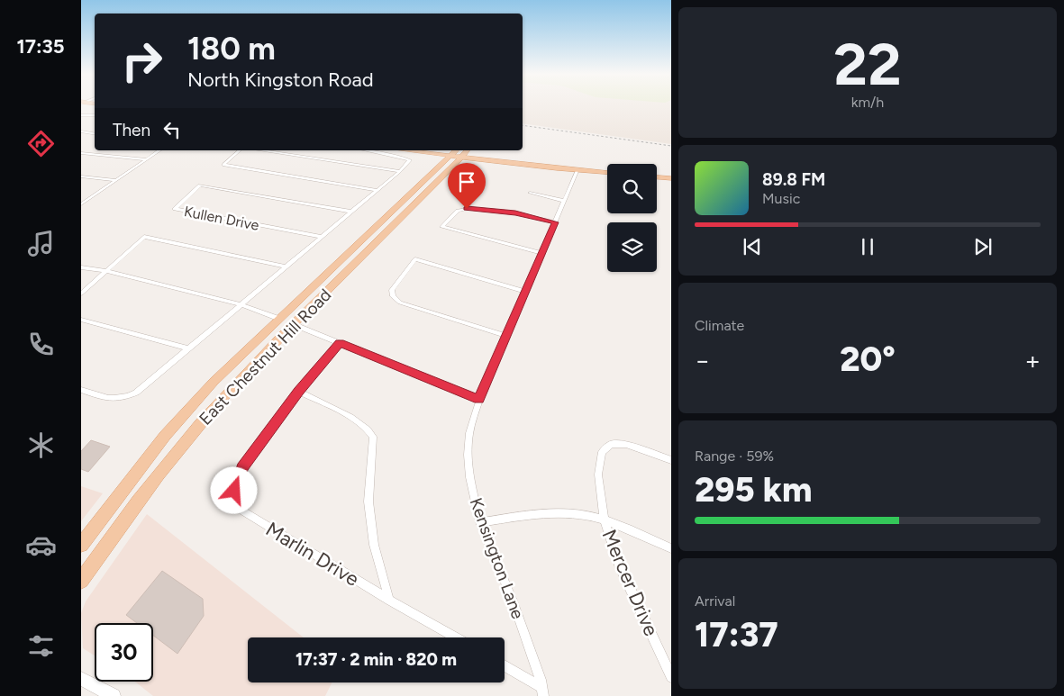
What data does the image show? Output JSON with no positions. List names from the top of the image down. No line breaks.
{"streets":{"main road":["East Chestnut Hill Road"],"street":["Kullen Drive","Marlin Drive","Kensington Lane","Mercer Drive"]},"page":{"tabs":"17:35","tile":[["22","km/h"],"Climate",["Range · 59%","295 km"],["Arrival","17:37"]],"turn":["180 m","North Kingston Road"],"then":"Then","song":["89.8 FM","Music"],"heat":["−","20°","+"],"limit":"30","trip":"17:37 · 2 min · 820 m"}}
